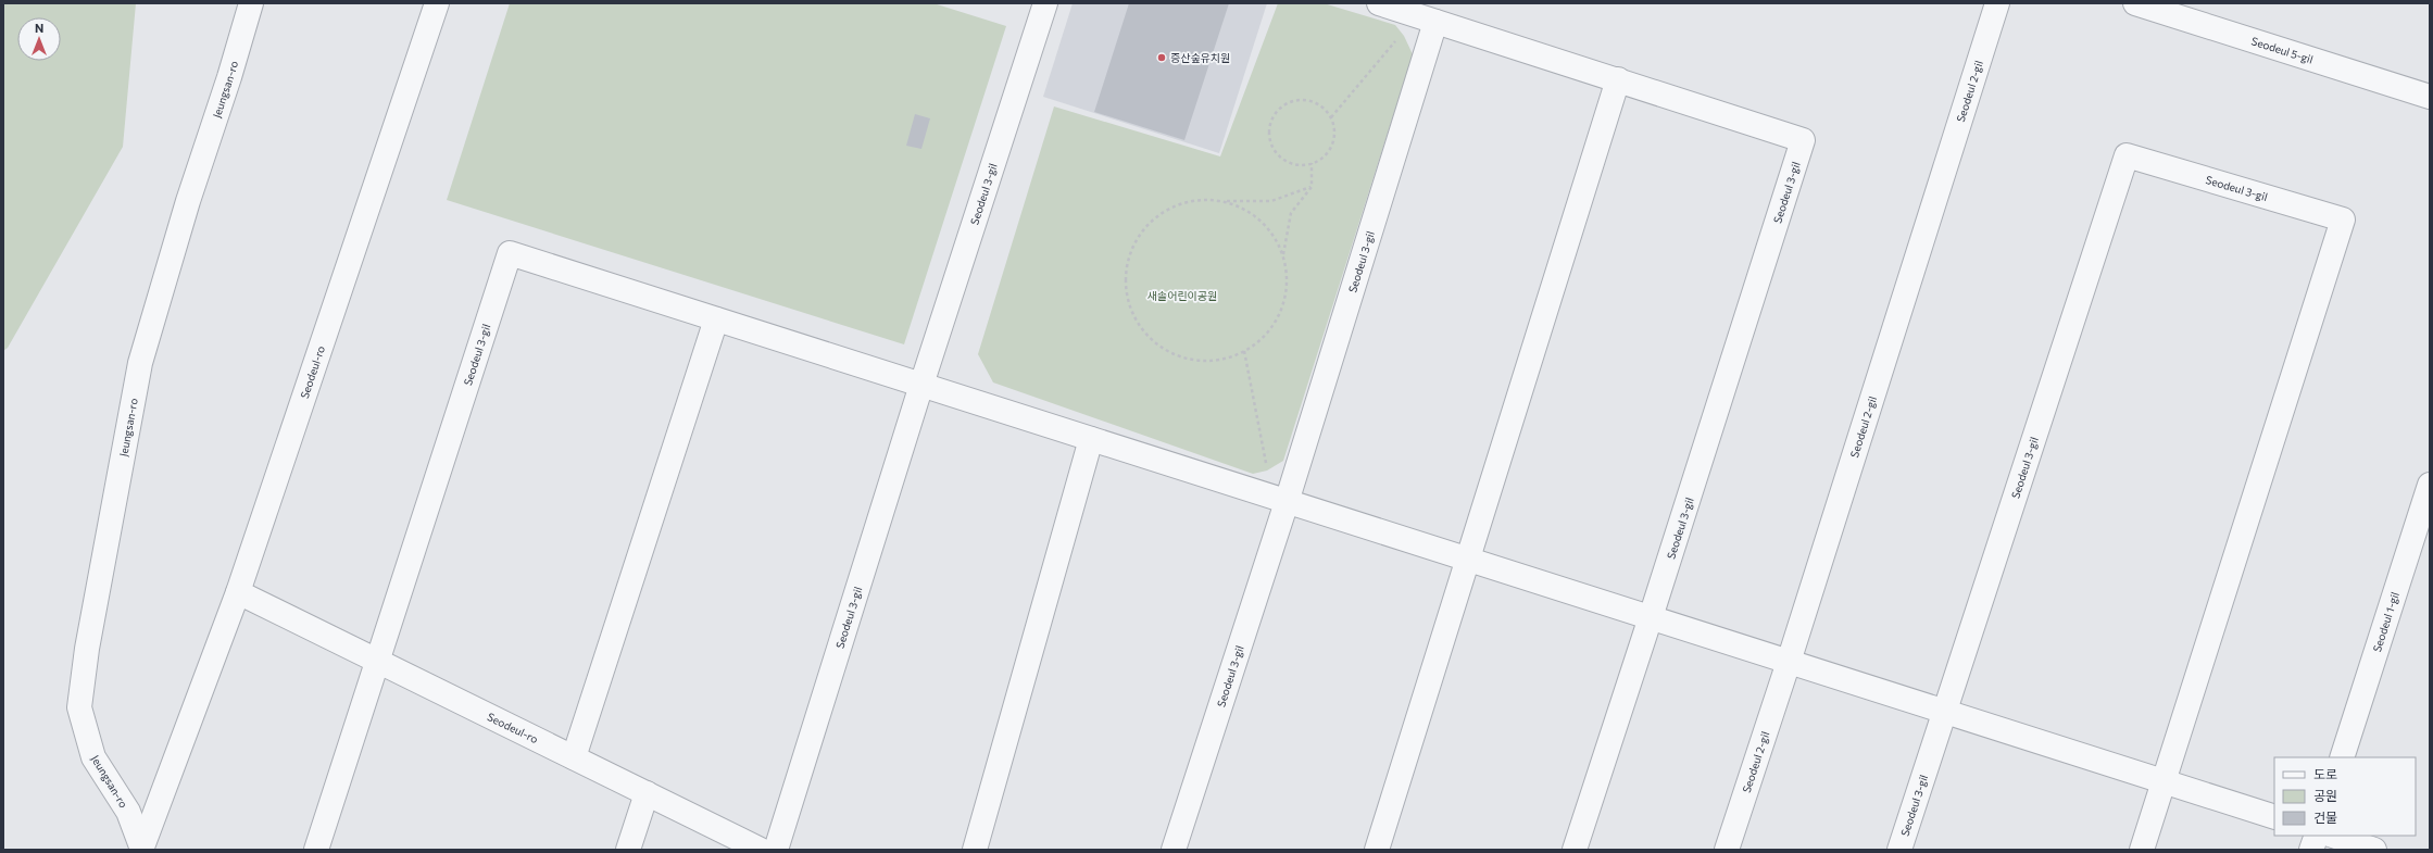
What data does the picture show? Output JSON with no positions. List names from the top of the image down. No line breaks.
{"streets":{"street":["Seodeul 5-gil","Jeungsan-ro","Seodeul 2-gil","Seodeul 3-gil","Seodeul-ro","Seodeul 1-gil"]},"crossings":[["Seodeul 2-gil","Seodeul 3-gil"],["Seodeul 3-gil","Seodeul-ro"]],"parks":["새솔어린이공원"],"places":["증산숲유치원"],"legend":["도로","공원","건물"],"north":"top"}
